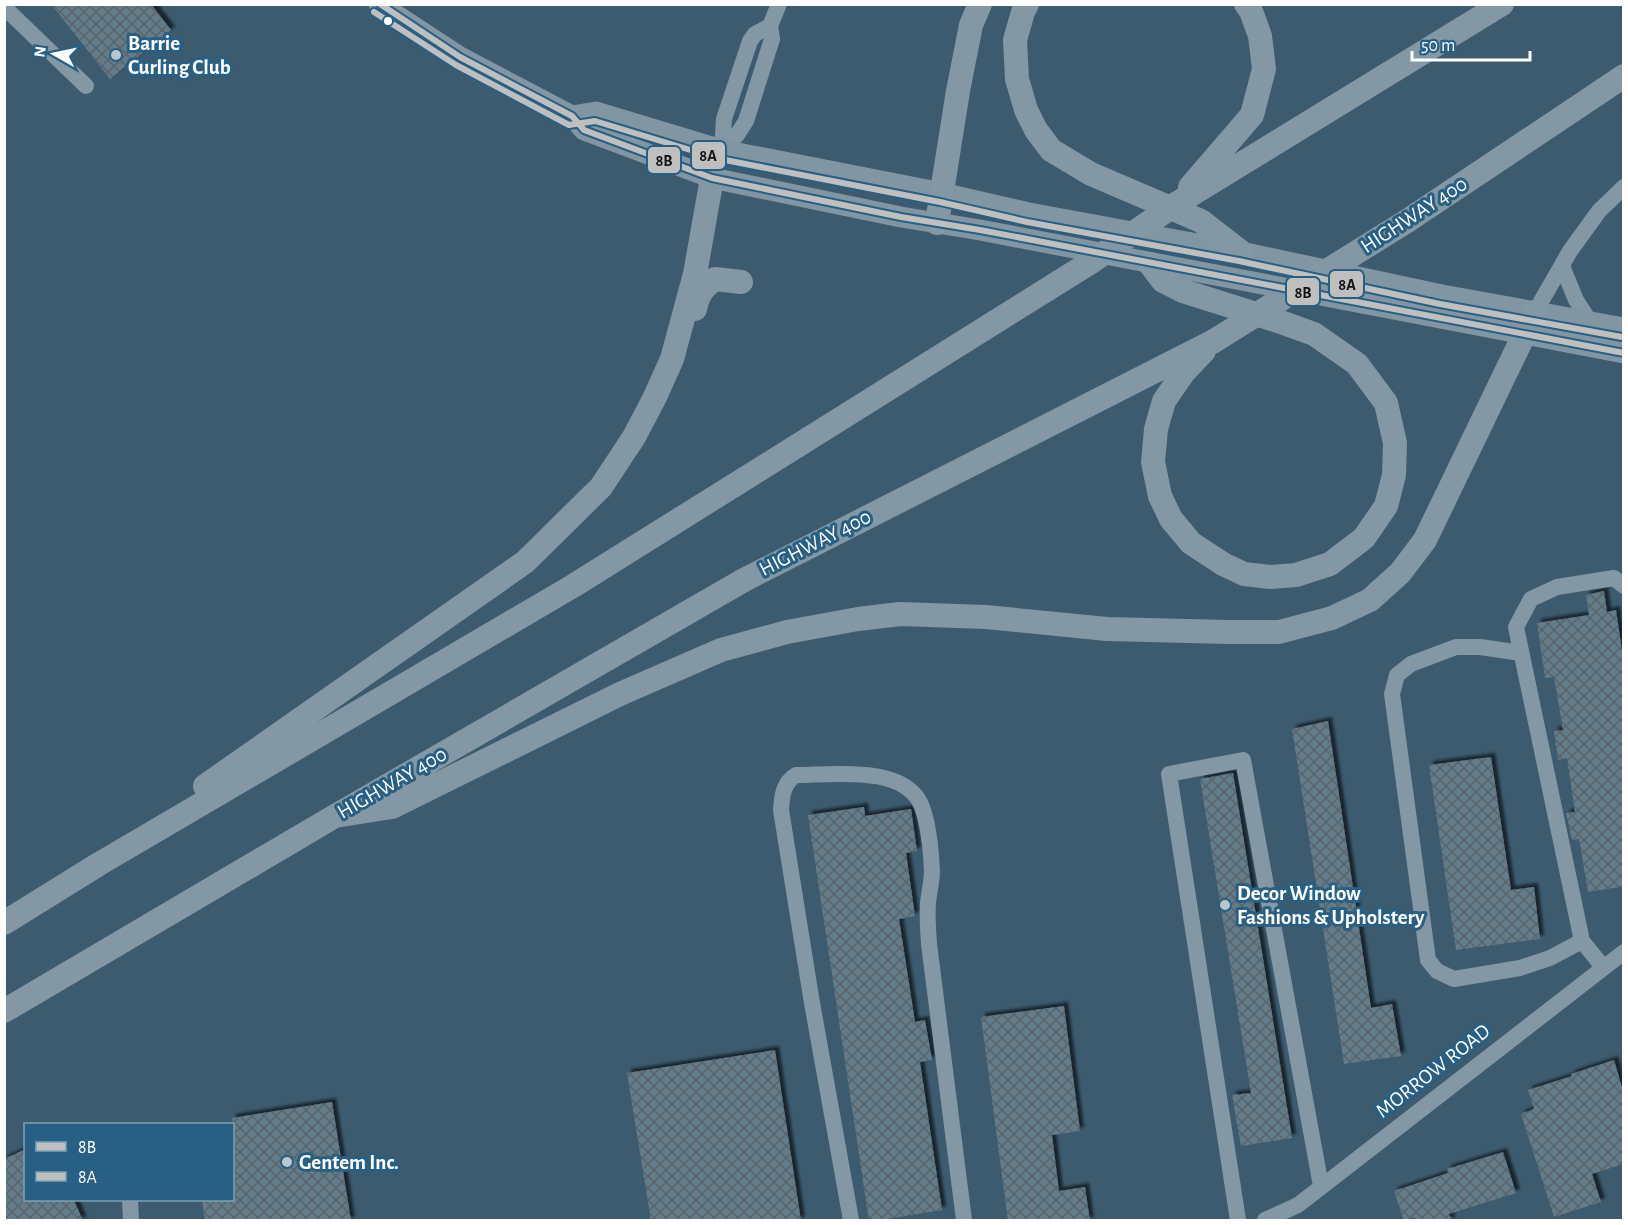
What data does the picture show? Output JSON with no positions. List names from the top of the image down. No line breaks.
{"streets":{"highway":["HIGHWAY 400"],"street":["MORROW ROAD"]},"places":["Barrie Curling Club","Decor Window Fashions & Upholstery","Gentem Inc."],"lines":["transit line 8B","transit line 8A"],"legend":["8B","8A"],"scale_bar":"50 m","north":"left"}
